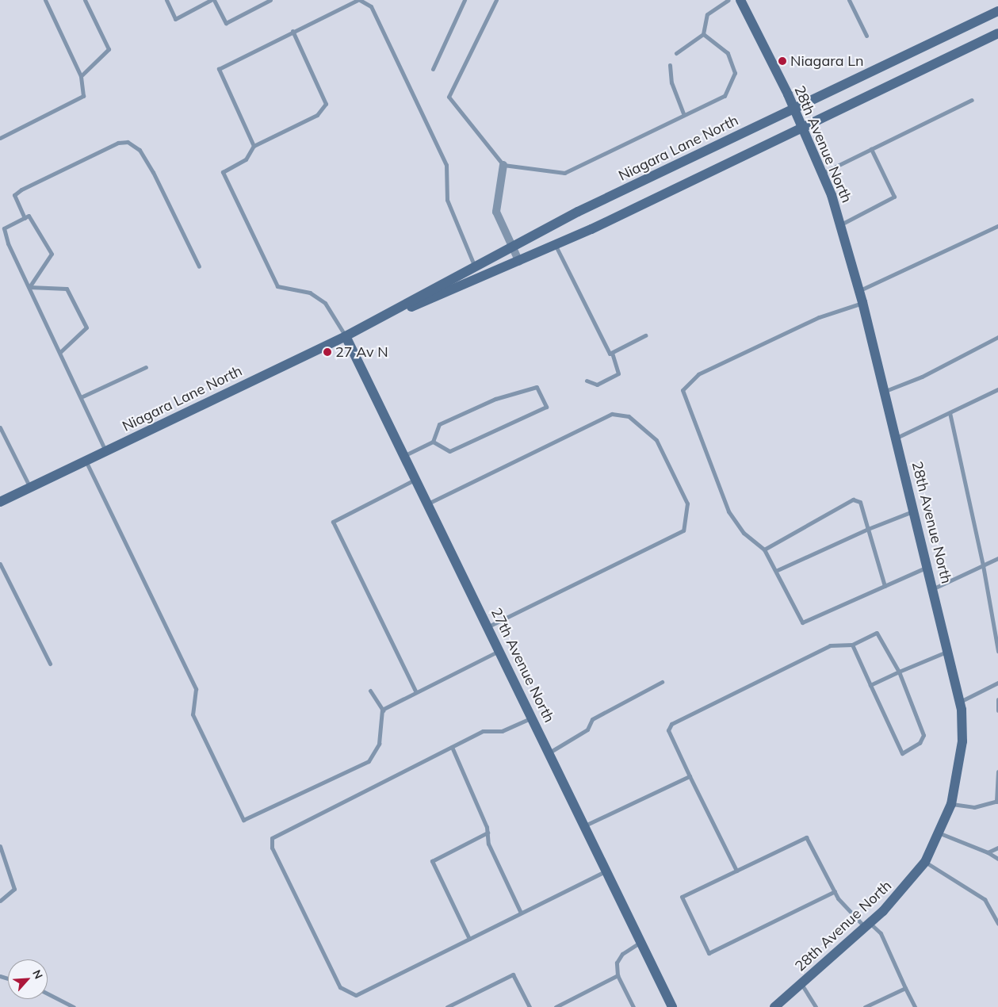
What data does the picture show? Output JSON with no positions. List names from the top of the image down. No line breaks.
{"streets":{"street":["28th Avenue North","Niagara Lane North","27th Avenue North"]},"crossings":[["28th Avenue North","Niagara Lane North"],["Niagara Lane North","27th Avenue North"]],"places":["Niagara Ln","27 Av N"],"north":"top right"}
